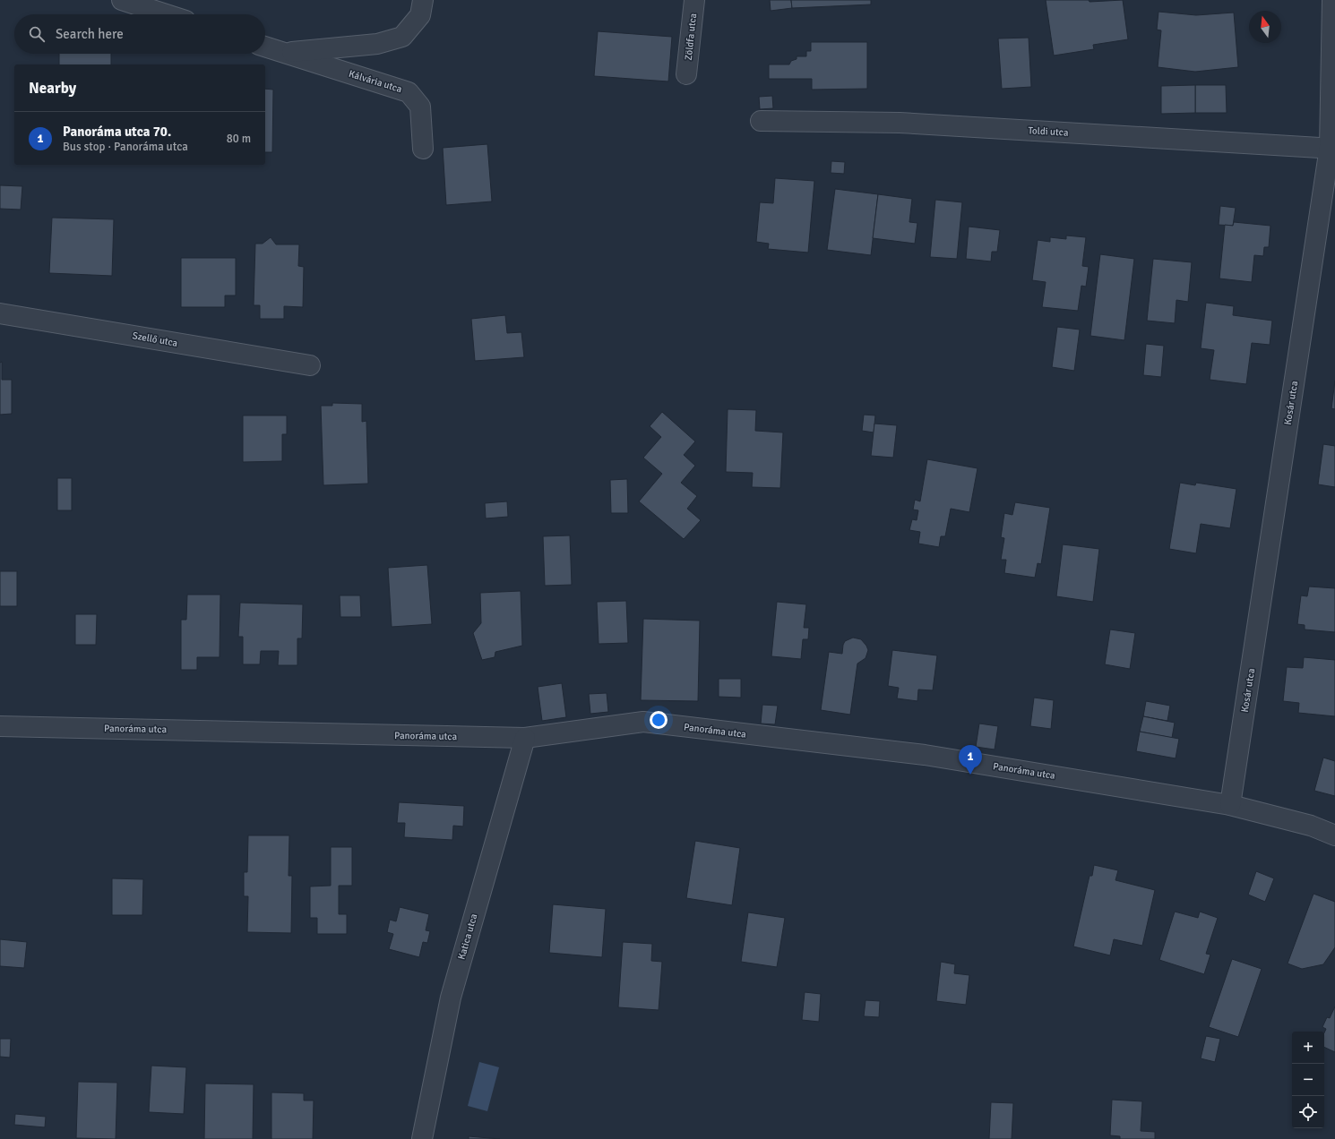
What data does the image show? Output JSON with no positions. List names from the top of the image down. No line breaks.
{"streets":{"street":["Zöldfa utca","Kálvária utca","Toldi utca","Szellő utca","Kosár utca","Panoráma utca","Katica utca"]},"crossings":[["Toldi utca","Kosár utca"],["Kosár utca","Panoráma utca"],["Panoráma utca","Katica utca"]],"north":"top","page":{"search":"Search here","heading":"Nearby","list":[{"mark":"1","name":"Panoráma utca 70.","note":"Bus stop · Panoráma utca","value":"80 m"}],"pins":"1","map_buttons":["+","−"]}}
